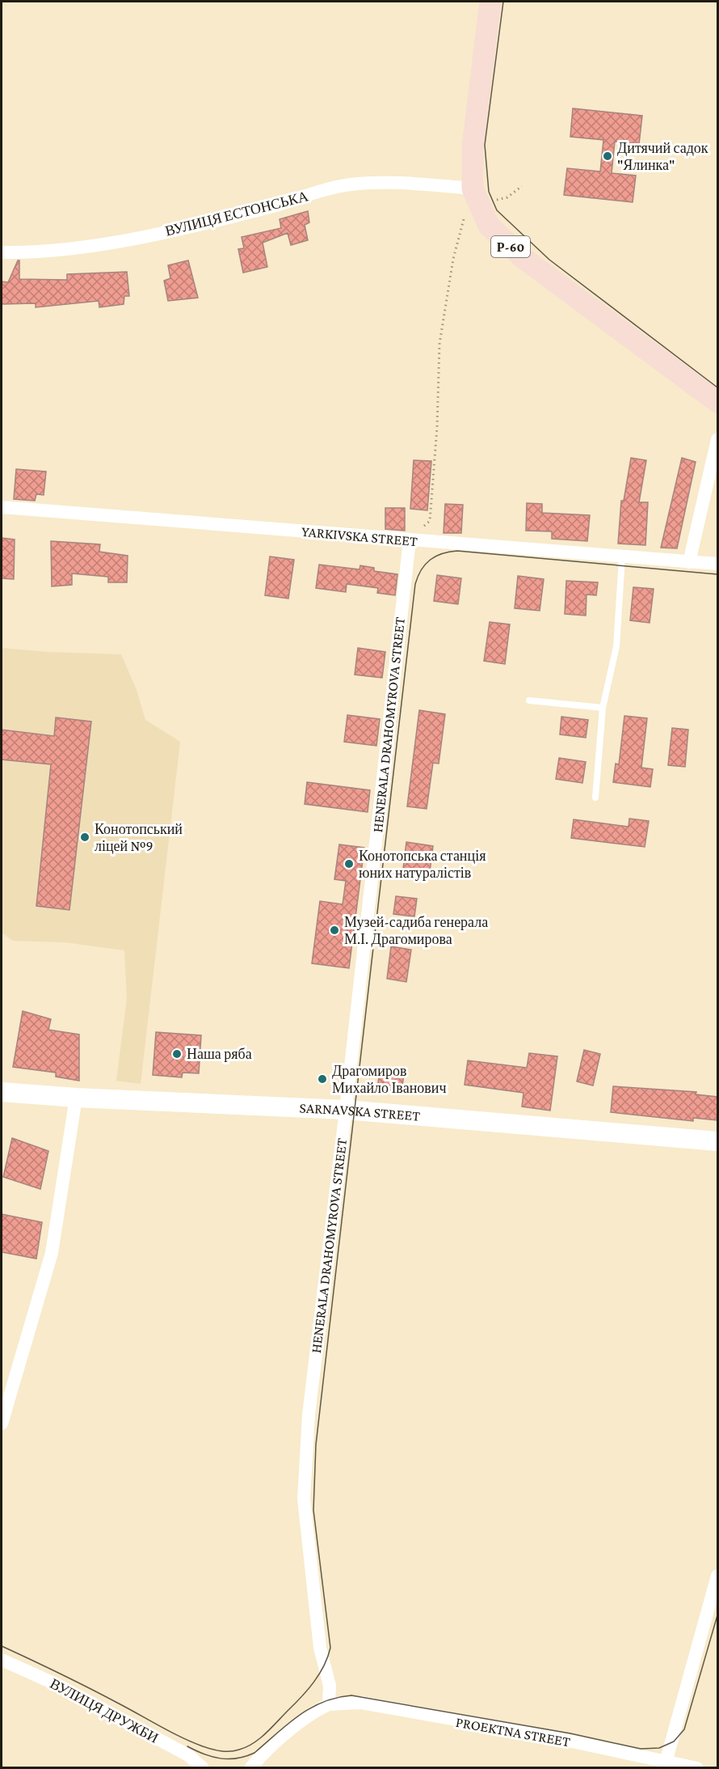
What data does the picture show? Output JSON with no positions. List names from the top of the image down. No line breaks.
{"streets":{"main road":["Р-60"],"street":["ВУЛИЦЯ ЕСТОНСЬКА","YARKIVSKA STREET","HENERALA DRAHOMYROVA STREET","SARNAVSKA STREET","ВУЛИЦЯ ДРУЖБИ","PROEKTNA STREET"]},"crossings":[["ВУЛИЦЯ ЕСТОНСЬКА","Р-60"],["YARKIVSKA STREET","HENERALA DRAHOMYROVA STREET"],["HENERALA DRAHOMYROVA STREET","SARNAVSKA STREET"],["HENERALA DRAHOMYROVA STREET","PROEKTNA STREET"]],"places":["Дитячий садок \"Ялинка\"","Конотопський ліцей №9","Конотопська станція юних натуралістів","Музей-садиба генерала М.І. Драгомирова","Наша ряба","Драгомиров Михайло Іванович"]}
